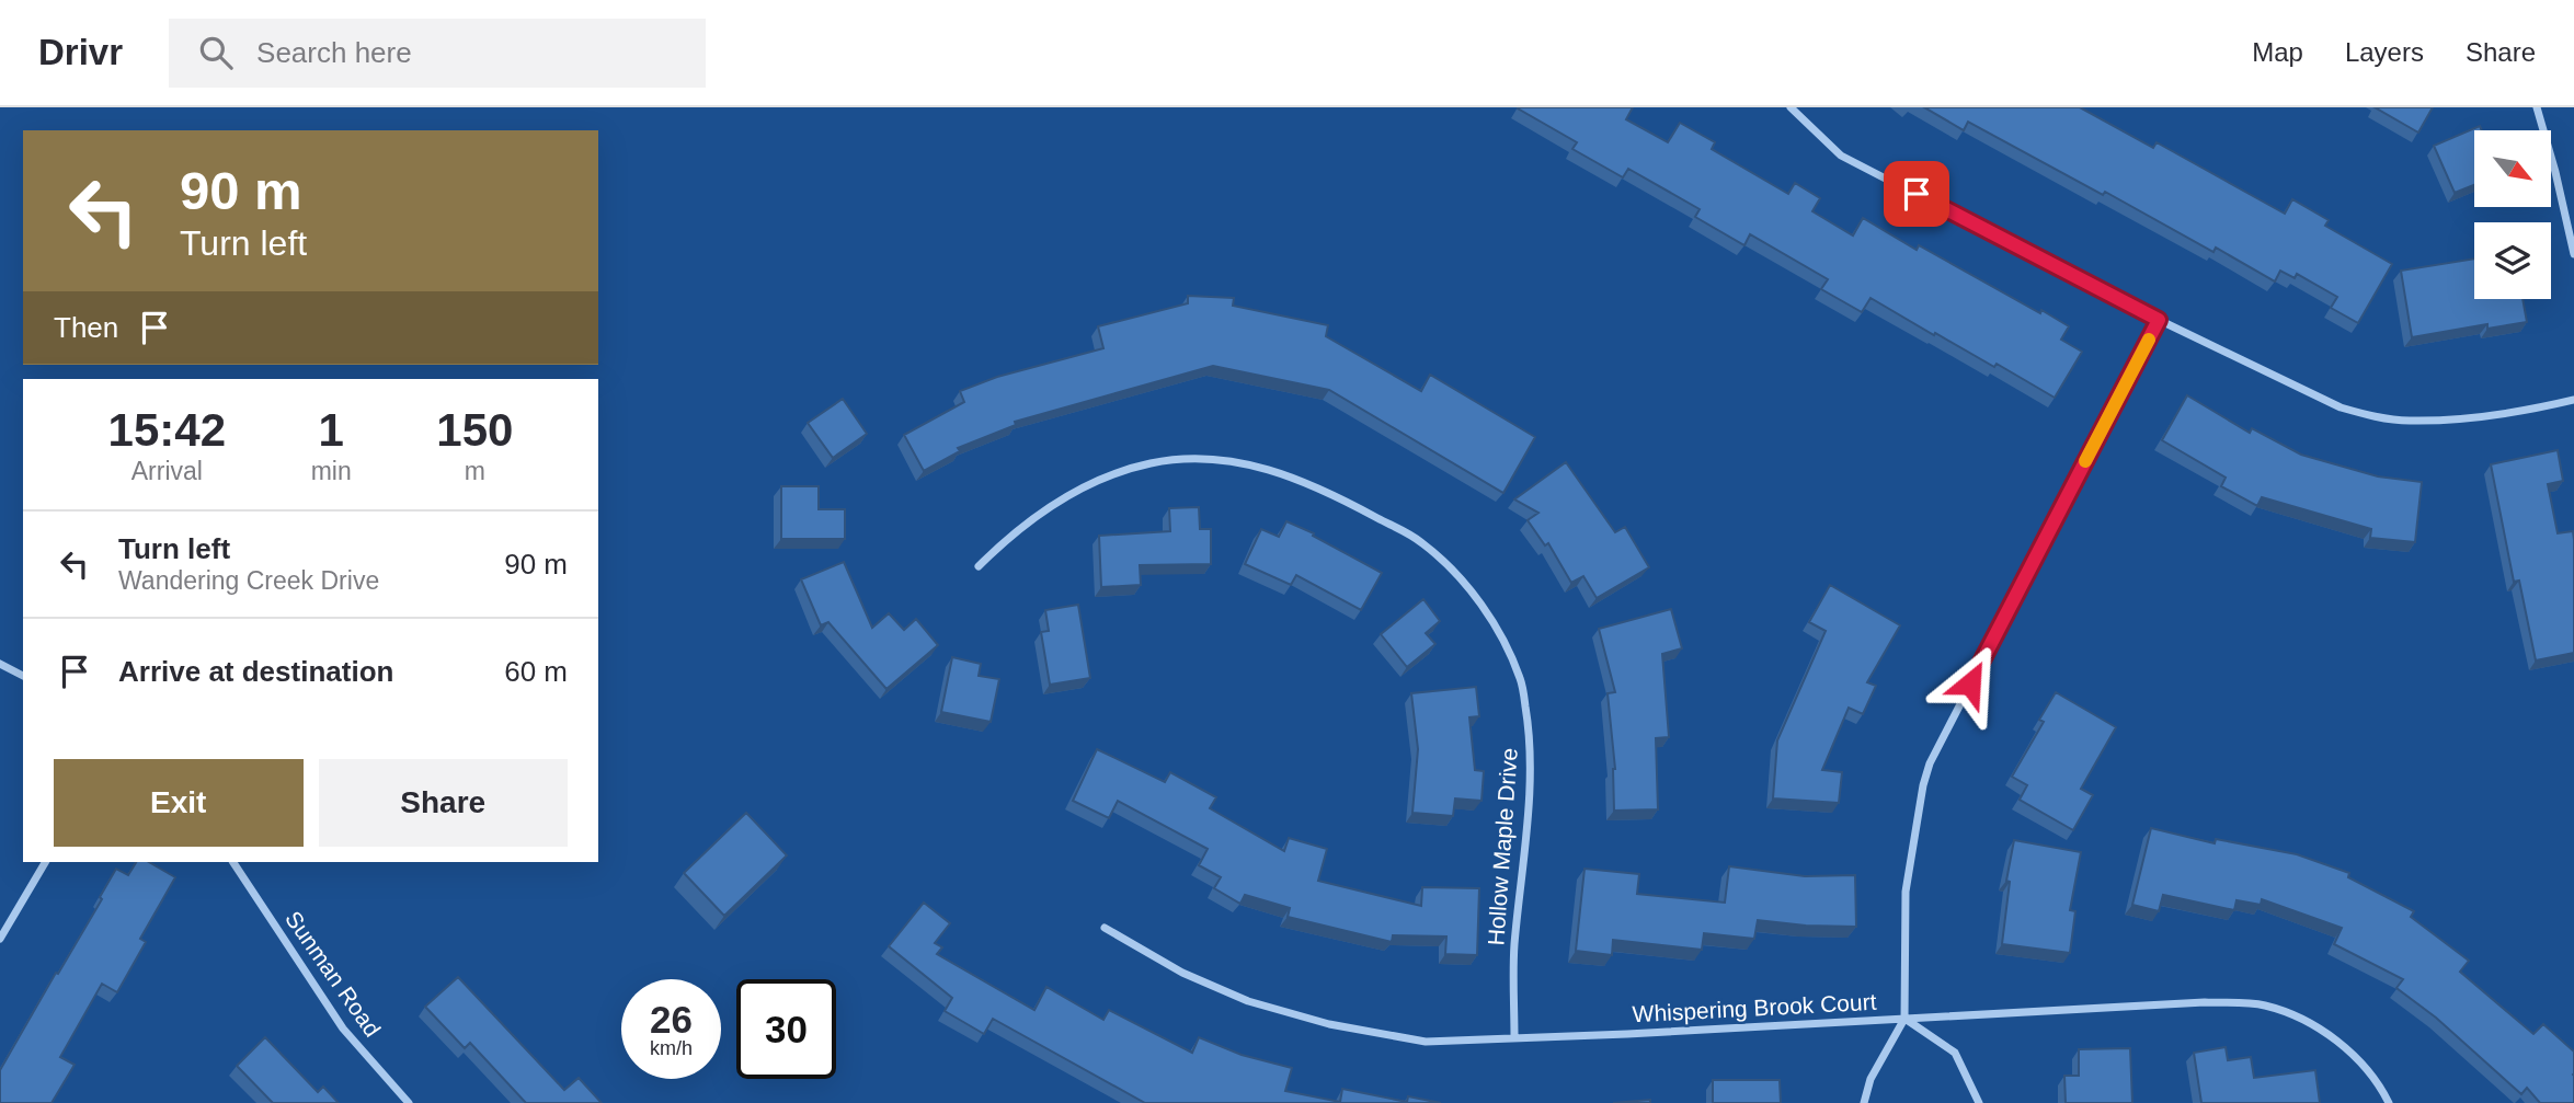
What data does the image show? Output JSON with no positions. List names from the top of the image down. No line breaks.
{"streets":{"street":["Hollow Maple Drive","Sunman Road","Whispering Brook Court"]},"crossings":[["Hollow Maple Drive","Whispering Brook Court"]],"north":"bottom right","page":{"header":"Drivr","search":"Search here","nav":["Map","Layers","Share"],"turn":["90 m","Turn left"],"then":"Then","eta":["15:42","Arrival","1","min","150","m"],"list":[{"name":"Turn left","note":"Wandering Creek Drive","value":"90 m"},{"name":"Arrive at destination","value":"60 m"}],"buttons":["Exit","Share"],"speed":"26 km/h","limit":"30"}}
